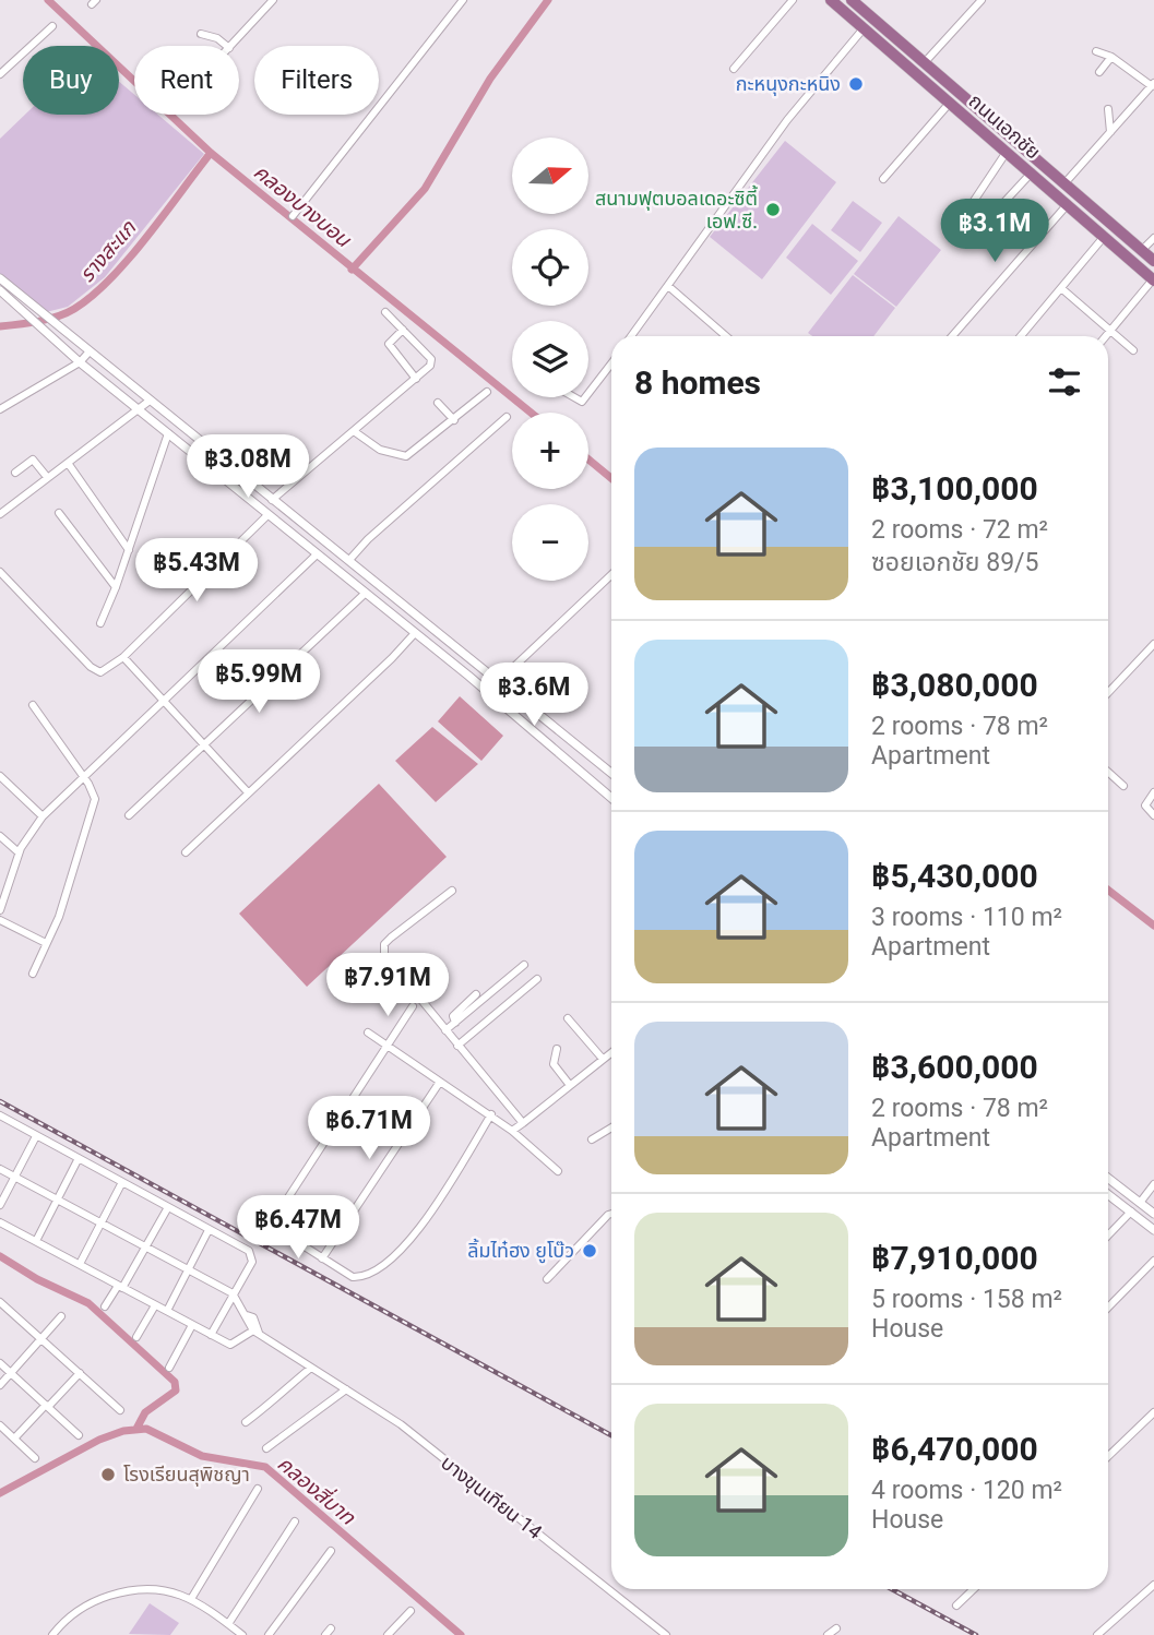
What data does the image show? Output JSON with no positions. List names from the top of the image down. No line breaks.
{"streets":{"main road":["ถนนเอกชัย"],"street":["บางขุนเทียน 14"]},"water":["คลองบางบอน","รางสะแก","คลองสี่บาท"],"places":["กะหนุงกะหนิง","สนามฟุตบอลเดอะซิตี้ เอฟ.ซี.","ลิ้มไท๋ฮง ยูโบ๊ว","โรงเรียนสุพิชญา"],"north":"right","page":{"chip":["Buy","Rent","Filters"],"map_buttons":["+","−"],"price":["฿3.1M","฿3.08M","฿5.43M","฿5.99M","฿3.6M","฿7.91M","฿6.71M","฿6.47M"],"heading":"8 homes","list":[{"name":"฿3,100,000","note":"2 rooms · 72 m² · ซอยเอกชัย 89/5"},{"name":"฿3,080,000","note":"2 rooms · 78 m² · Apartment"},{"name":"฿5,430,000","note":"3 rooms · 110 m² · Apartment"},{"name":"฿3,600,000","note":"2 rooms · 78 m² · Apartment"},{"name":"฿7,910,000","note":"5 rooms · 158 m² · House"},{"name":"฿6,470,000","note":"4 rooms · 120 m² · House"}]}}
